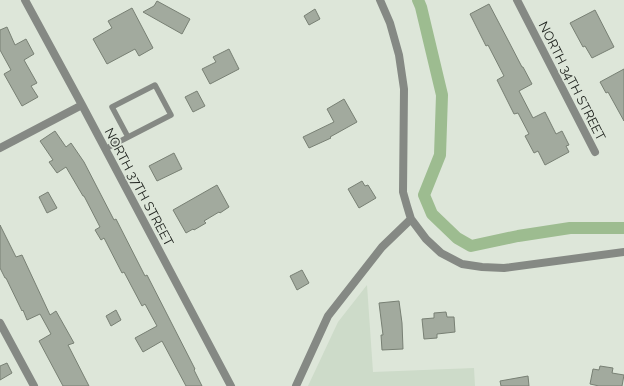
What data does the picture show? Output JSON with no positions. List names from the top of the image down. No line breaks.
{"streets":{"street":["NORTH 34TH STREET","NORTH 37TH STREET"]}}
